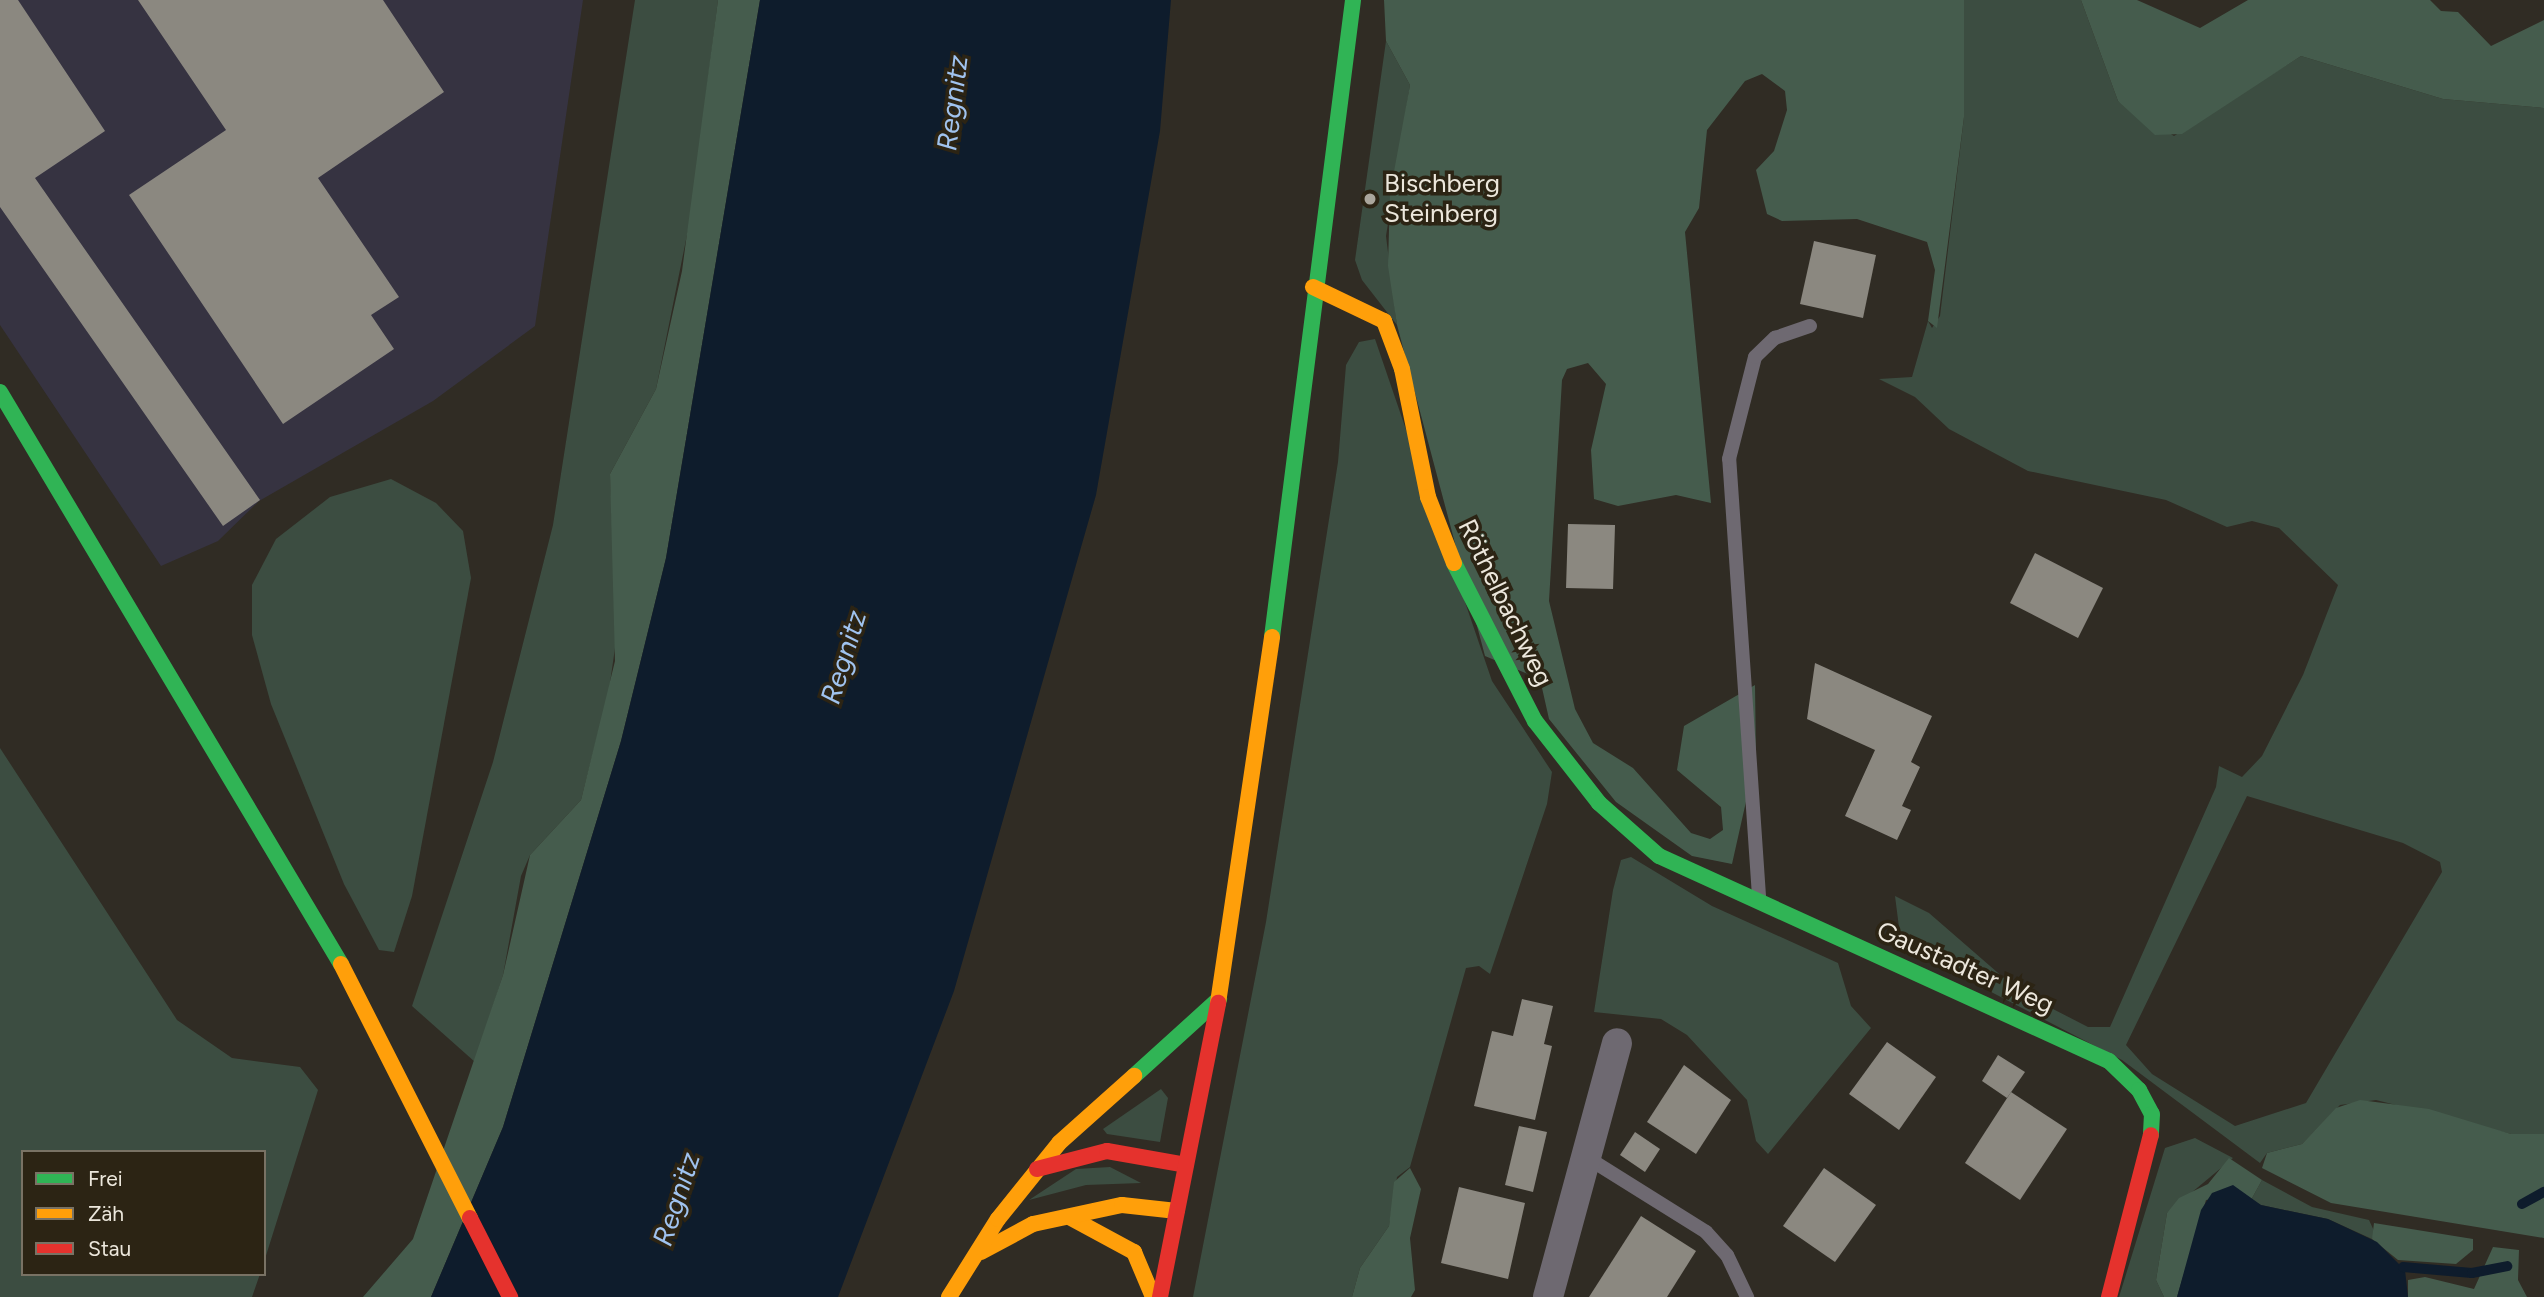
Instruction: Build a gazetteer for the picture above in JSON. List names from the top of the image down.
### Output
{
  "streets": {
    "street": ["Röthelbachweg", "Gaustadter Weg"]
  },
  "crossings": [
    ["Röthelbachweg", "Gaustadter Weg"]
  ],
  "water": ["Regnitz"],
  "places": ["Bischberg Steinberg"],
  "legend": ["Frei", "Zäh", "Stau"]
}
